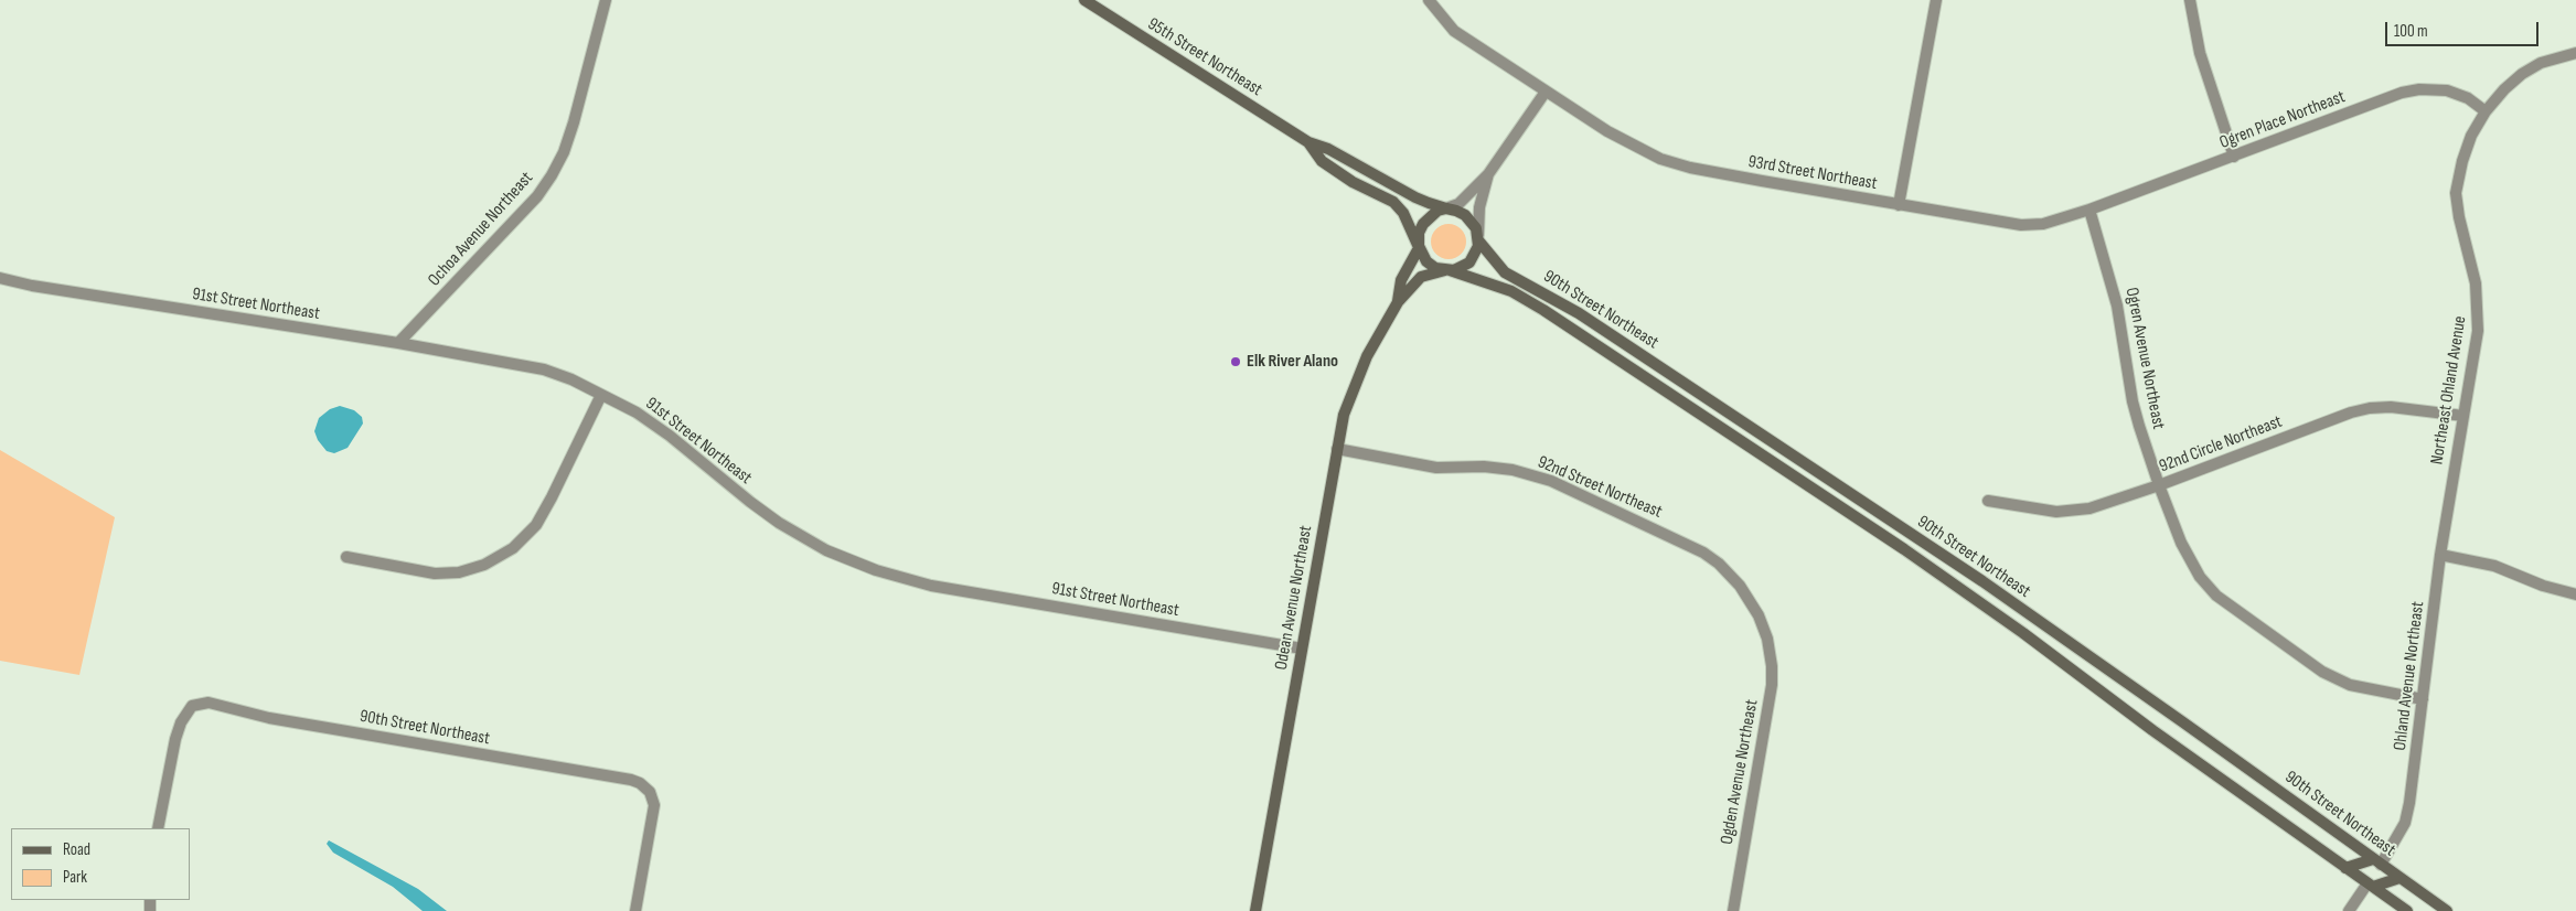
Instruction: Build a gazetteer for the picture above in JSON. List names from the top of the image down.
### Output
{
  "streets": {
    "main road": ["95th Street Northeast", "90th Street Northeast", "Odean Avenue Northeast"],
    "street": [
      "Ogren Place Northeast",
      "93rd Street Northeast",
      "Ochoa Avenue Northeast",
      "91st Street Northeast",
      "Ogren Avenue Northeast",
      "Northeast Ohland Avenue",
      "92nd Circle Northeast",
      "92nd Street Northeast",
      "Ohland Avenue Northeast",
      "Ogden Avenue Northeast"
    ]
  },
  "crossings": [
    ["Ogren Place Northeast", "93rd Street Northeast"],
    ["Ogren Place Northeast", "Ogren Avenue Northeast"],
    ["Ogren Place Northeast", "Northeast Ohland Avenue"],
    ["93rd Street Northeast", "Ogren Avenue Northeast"],
    ["Ochoa Avenue Northeast", "91st Street Northeast"],
    ["91st Street Northeast", "Odean Avenue Northeast"],
    ["90th Street Northeast", "Odean Avenue Northeast"],
    ["90th Street Northeast", "Ohland Avenue Northeast"],
    ["Ogren Avenue Northeast", "92nd Circle Northeast"],
    ["Ogren Avenue Northeast", "Ohland Avenue Northeast"],
    ["Northeast Ohland Avenue", "92nd Circle Northeast"],
    ["Northeast Ohland Avenue", "Ohland Avenue Northeast"],
    ["92nd Street Northeast", "Odean Avenue Northeast"],
    ["92nd Street Northeast", "Ogden Avenue Northeast"]
  ],
  "places": ["Elk River Alano"],
  "legend": ["Road", "Park"],
  "scale_bar": "100 m"
}
